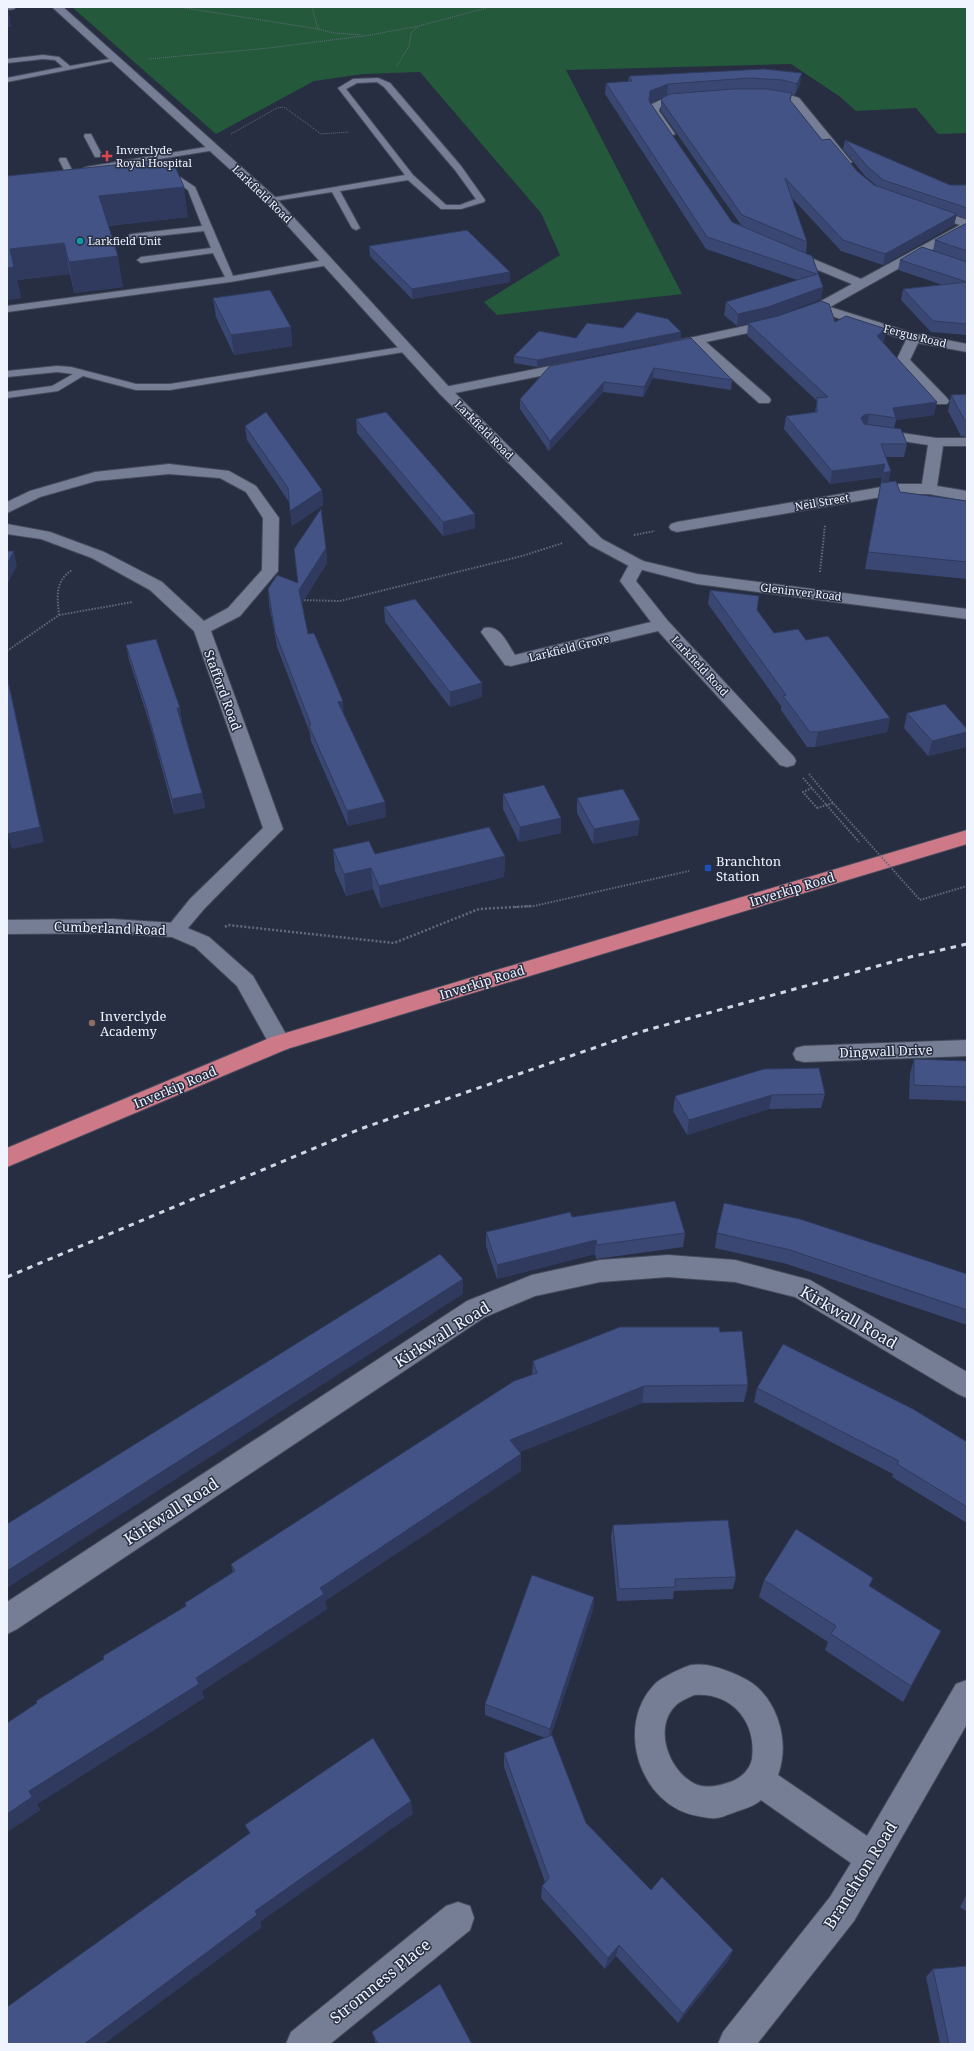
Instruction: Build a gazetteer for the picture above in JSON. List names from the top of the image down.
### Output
{
  "streets": {
    "highway": ["Inverkip Road"],
    "street": [
      "Larkfield Road",
      "Fergus Road",
      "Neil Street",
      "Gleninver Road",
      "Larkfield Grove",
      "Stafford Road",
      "Cumberland Road",
      "Dingwall Drive",
      "Kirkwall Road",
      "Branchton Road",
      "Stromness Place"
    ]
  },
  "crossings": [
    ["Larkfield Road", "Gleninver Road"],
    ["Larkfield Road", "Larkfield Grove"],
    ["Stafford Road", "Cumberland Road"],
    ["Inverkip Road", "Cumberland Road"]
  ],
  "places": {
    "health": ["Inverclyde Royal Hospital"],
    "other": ["Larkfield Unit", "Inverclyde Academy"],
    "transit": ["Branchton Station"]
  }
}
